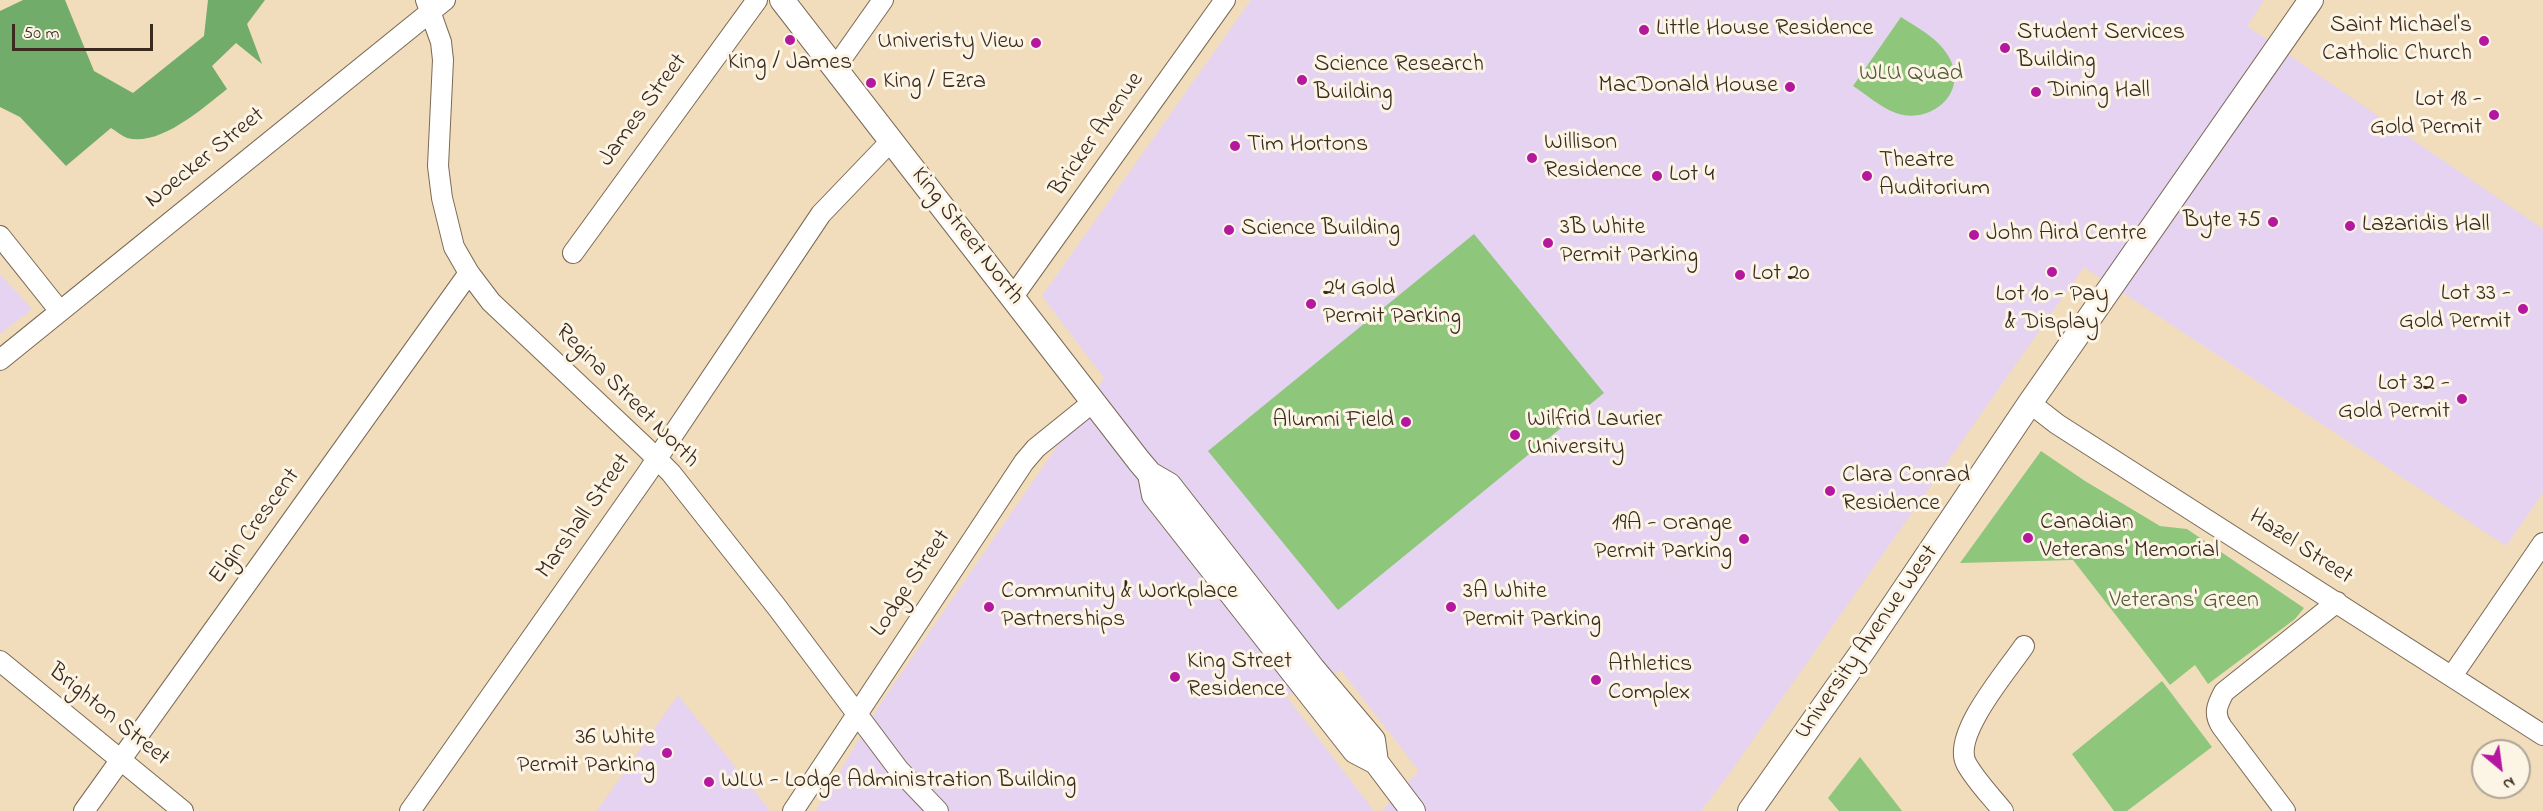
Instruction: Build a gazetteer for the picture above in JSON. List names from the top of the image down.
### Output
{
  "streets": {
    "main road": ["King Street North", "University Avenue West"],
    "street": [
      "James Street",
      "Bricker Avenue",
      "Noecker Street",
      "Regina Street North",
      "Marshall Street",
      "Elgin Crescent",
      "Hazel Street",
      "Lodge Street",
      "Brighton Street"
    ]
  },
  "crossings": [
    ["Bricker Avenue", "King Street North"],
    ["Noecker Street", "Regina Street North"],
    ["King Street North", "Marshall Street"],
    ["King Street North", "Lodge Street"],
    ["Regina Street North", "Marshall Street"],
    ["Regina Street North", "Elgin Crescent"],
    ["Regina Street North", "Lodge Street"],
    ["Elgin Crescent", "Brighton Street"],
    ["Hazel Street", "University Avenue West"]
  ],
  "parks": ["WLU Quad", "Veterans' Green"],
  "places": [
    "Little House Residence",
    "King / James",
    "Saint Michael's Catholic Church",
    "Univeristy View",
    "Student Services Building",
    "Science Research Building",
    "King / Ezra",
    "MacDonald House",
    "Dining Hall",
    "Lot 18 - Gold Permit",
    "Tim Hortons",
    "Willison Residence",
    "Lot 4",
    "Theatre Auditorium",
    "Byte 75",
    "Lazaridis Hall",
    "Science Building",
    "John Aird Centre",
    "3B White Permit Parking",
    "Lot 10 - Pay & Display",
    "Lot 20",
    "24 Gold Permit Parking",
    "Lot 33 - Gold Permit",
    "Lot 32 - Gold Permit",
    "Alumni Field",
    "Wilfrid Laurier University",
    "Clara Conrad Residence",
    "Canadian Veterans' Memorial",
    "19A - Orange Permit Parking",
    "Community & Workplace Partnerships",
    "3A White Permit Parking",
    "King Street Residence",
    "Athletics Complex",
    "36 White Permit Parking",
    "WLU - Lodge Administration Building"
  ],
  "scale_bar": "50 m",
  "north": "bottom right"
}
